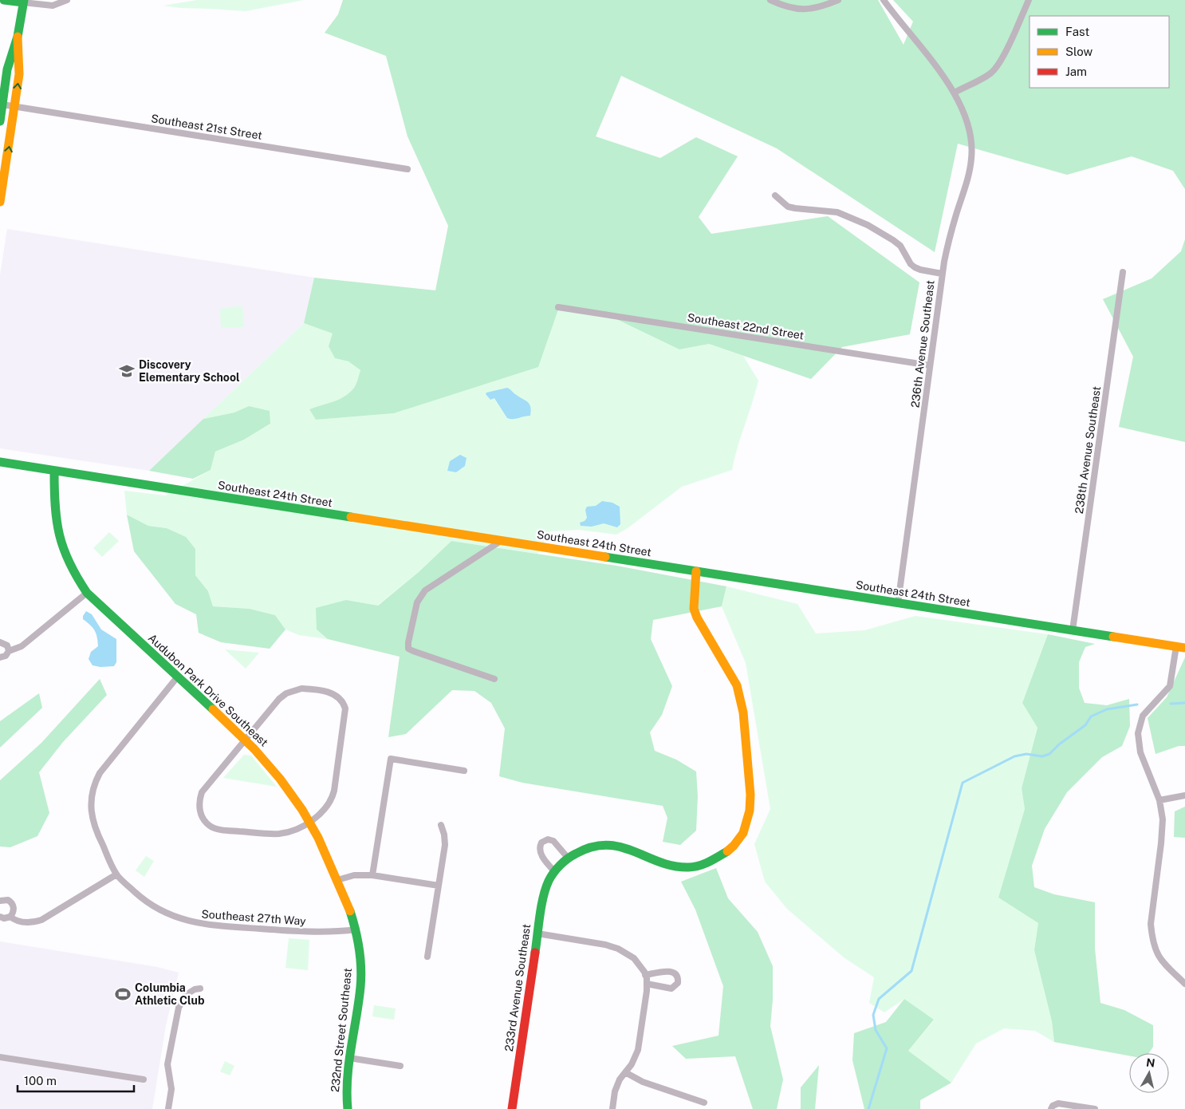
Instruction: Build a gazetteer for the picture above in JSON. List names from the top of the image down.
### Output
{
  "streets": {
    "street": [
      "Southeast 21st Street",
      "Southeast 22nd Street",
      "236th Avenue Southeast",
      "238th Avenue Southeast",
      "Southeast 24th Street",
      "Audubon Park Drive Southeast",
      "Southeast 27th Way",
      "233rd Avenue Southeast",
      "232nd Street Southeast"
    ]
  },
  "crossings": [
    ["Southeast 22nd Street", "236th Avenue Southeast"],
    ["236th Avenue Southeast", "Southeast 24th Street"],
    ["238th Avenue Southeast", "Southeast 24th Street"],
    ["Southeast 24th Street", "Audubon Park Drive Southeast"],
    ["Audubon Park Drive Southeast", "Southeast 27th Way"],
    ["Audubon Park Drive Southeast", "232nd Street Southeast"],
    ["Southeast 27th Way", "232nd Street Southeast"]
  ],
  "places": {
    "school or university": ["Discovery Elementary School"],
    "sports": ["Columbia Athletic Club"]
  },
  "legend": ["Fast", "Slow", "Jam"],
  "scale_bar": "100 m",
  "north": "top"
}
